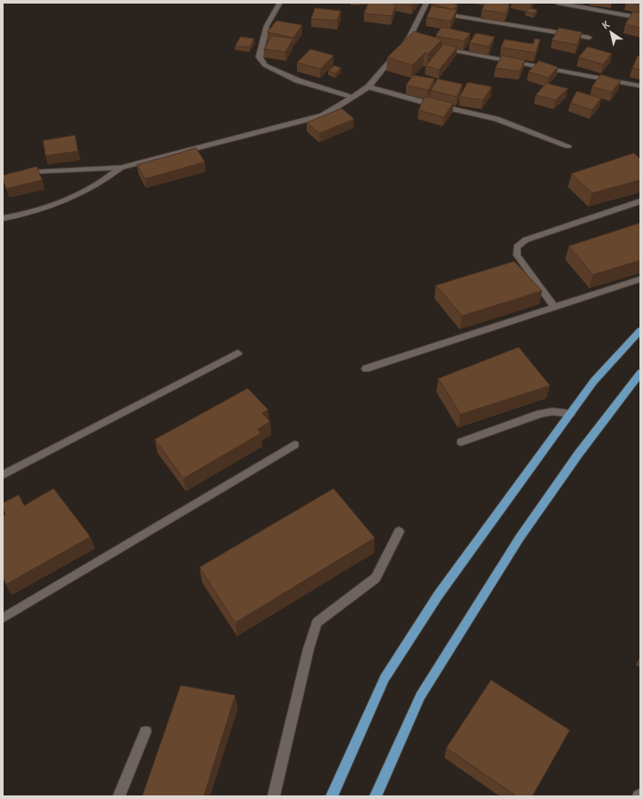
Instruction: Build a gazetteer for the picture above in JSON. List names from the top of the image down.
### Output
{
  "north": "top left"
}
